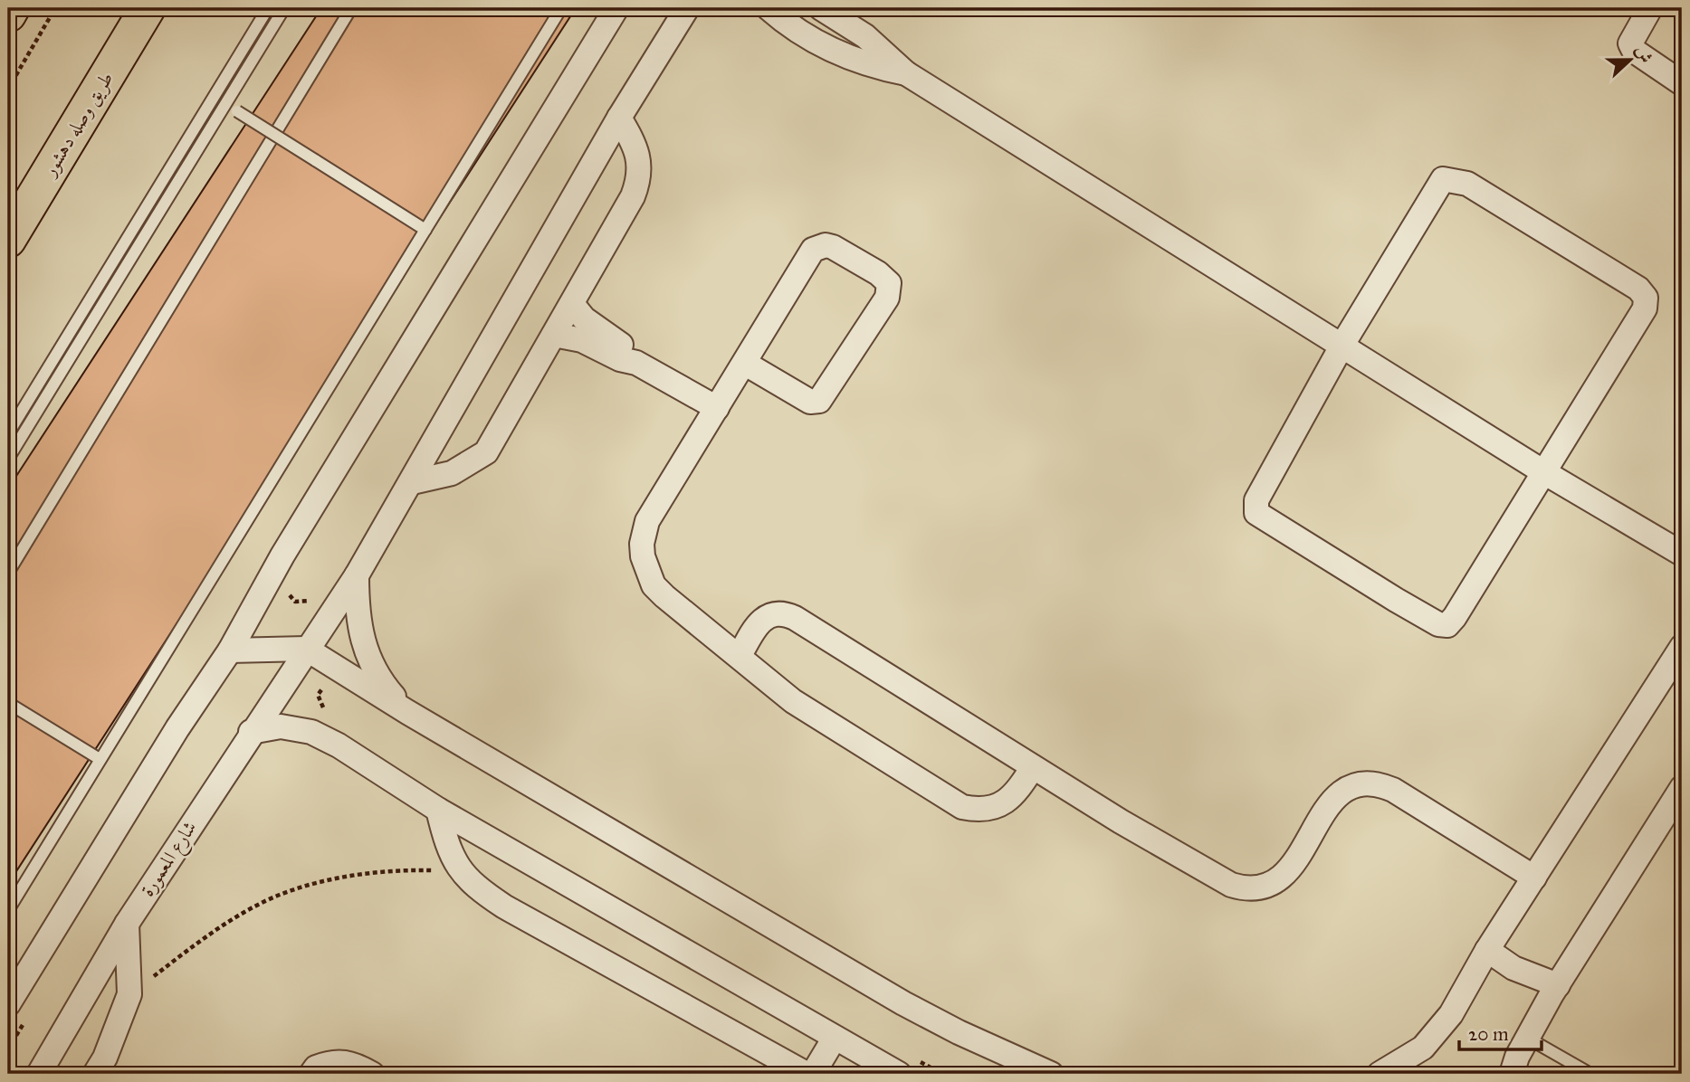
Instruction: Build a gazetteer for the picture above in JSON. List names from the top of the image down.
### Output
{
  "streets": {
    "main road": ["طريق وصله دهشور"],
    "street": ["شارع المعمورة"]
  },
  "scale_bar": "20 m",
  "north": "right"
}
